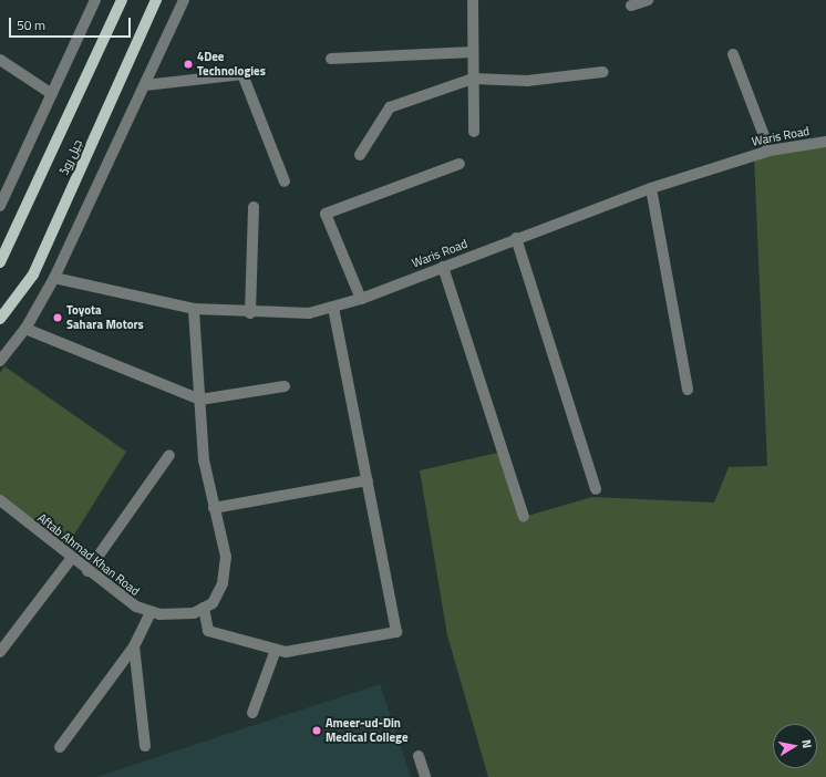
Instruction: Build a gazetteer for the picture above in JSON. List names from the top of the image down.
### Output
{
  "streets": {
    "main road": ["جیل روڈ"],
    "street": ["Waris Road", "Aftab Ahmad Khan Road"]
  },
  "places": ["4Dee Technologies", "Toyota Sahara Motors", "Ameer-ud-Din Medical College"],
  "scale_bar": "50 m",
  "north": "right"
}
